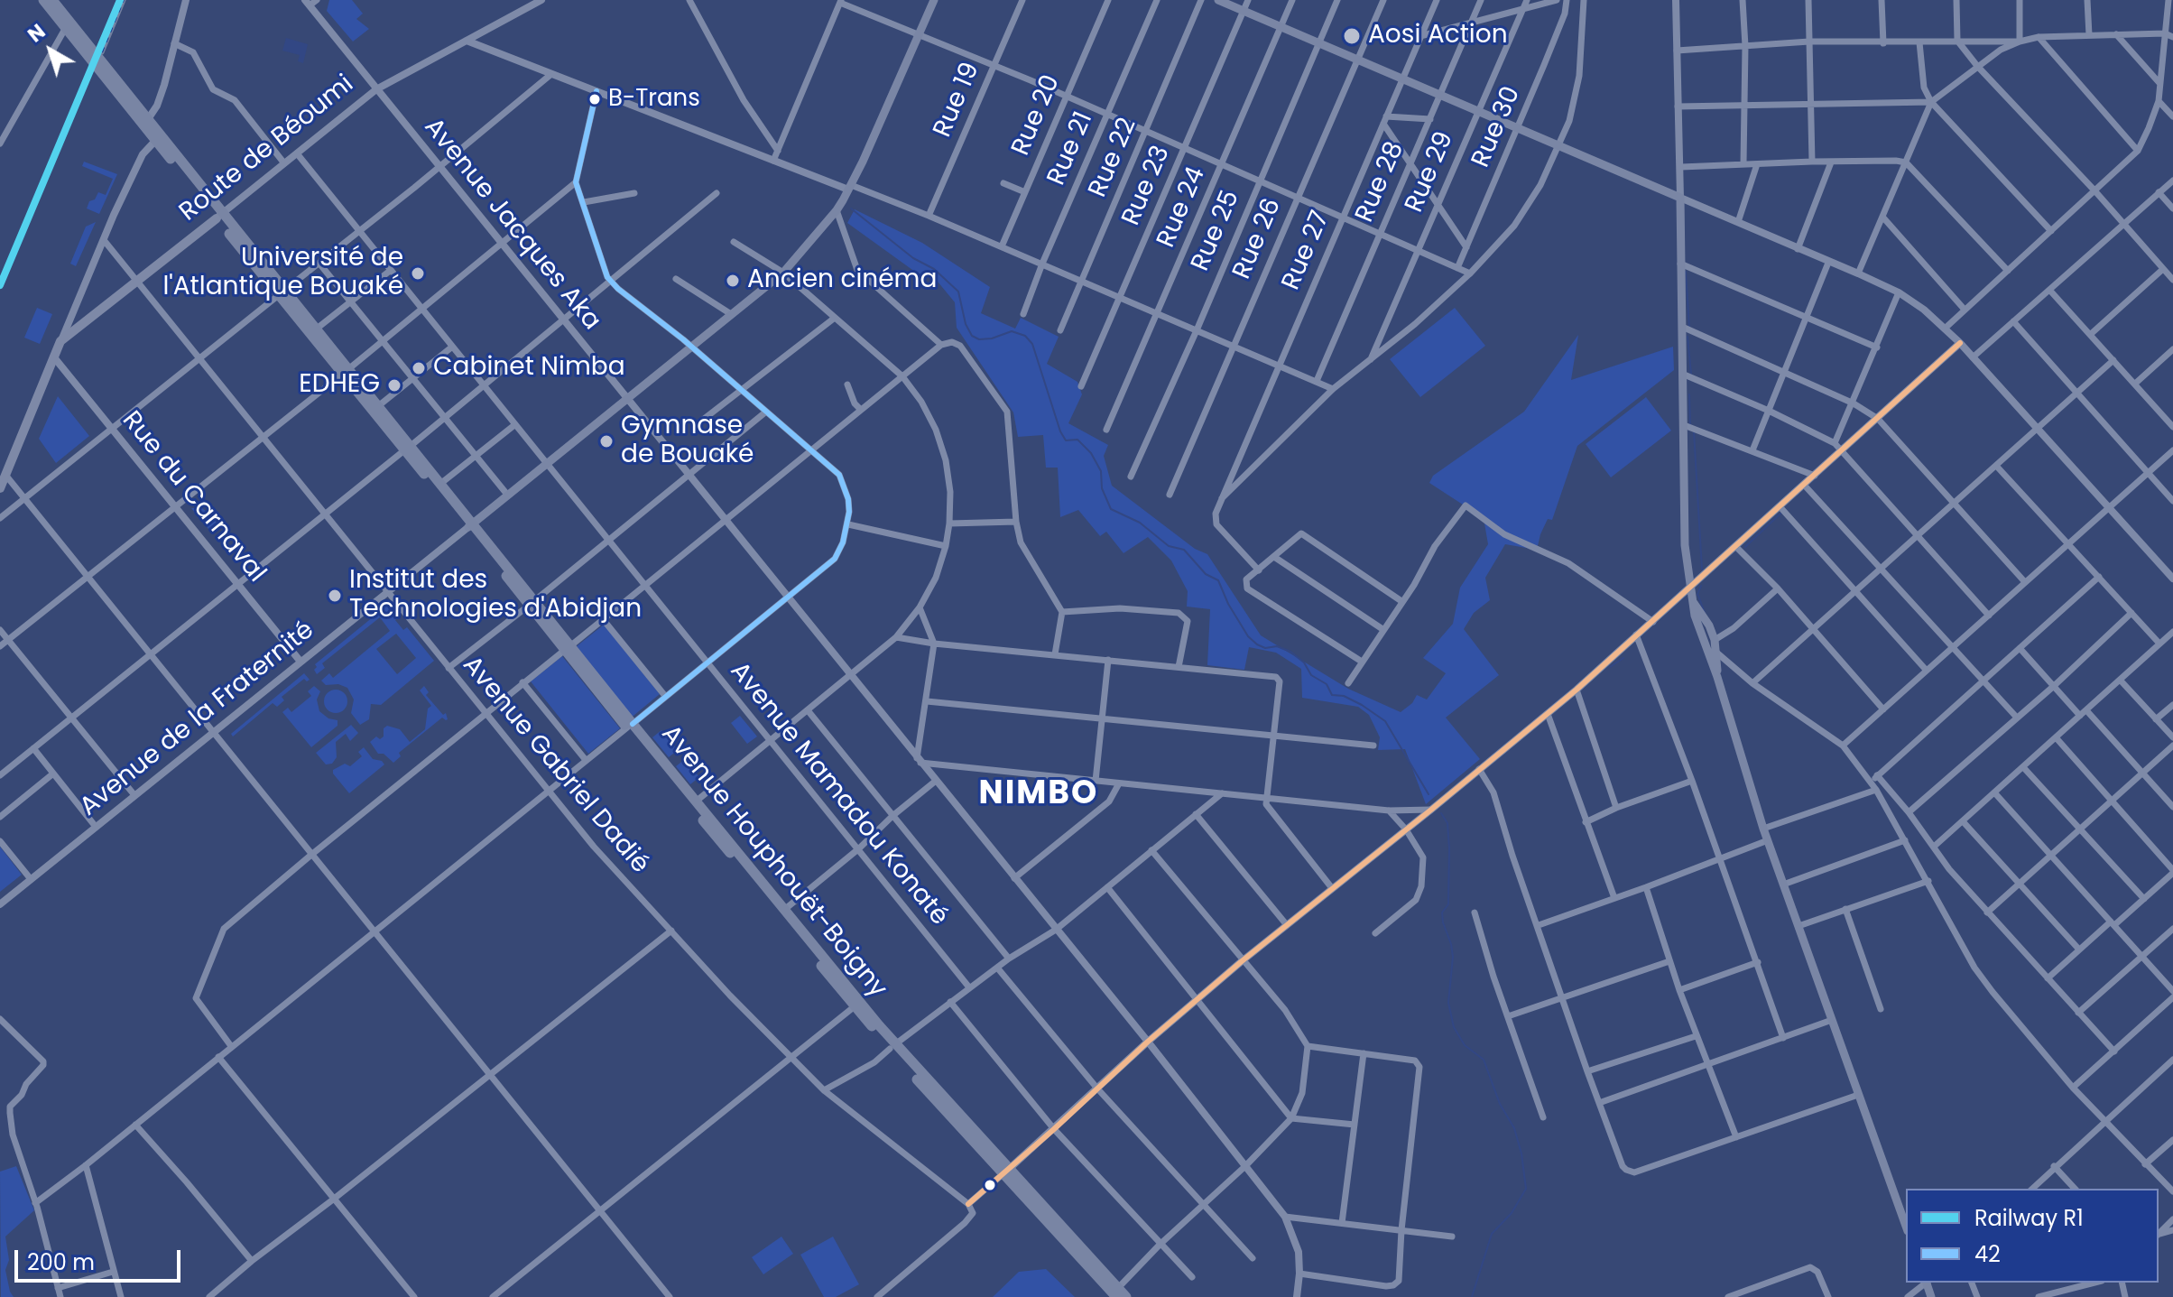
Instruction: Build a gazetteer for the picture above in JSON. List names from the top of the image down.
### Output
{
  "streets": {
    "highway": ["Avenue Houphouët-Boigny"],
    "main road": ["Route de Béoumi", "Avenue de la Fraternité"],
    "street": [
      "Rue 19",
      "Rue 20",
      "Rue 30",
      "Rue 21",
      "Rue 22",
      "Rue 29",
      "Rue 28",
      "Rue 23",
      "Rue 24",
      "Avenue Jacques Aka",
      "Rue 25",
      "Rue 26",
      "Rue 27",
      "Rue du Carnaval",
      "Avenue Gabriel Dadié",
      "Avenue Mamadou Konaté"
    ]
  },
  "crossings": [
    ["Route de Béoumi", "Avenue Jacques Aka"],
    ["Route de Béoumi", "Avenue Gabriel Dadié"],
    ["Route de Béoumi", "Avenue Mamadou Konaté"],
    ["Route de Béoumi", "Avenue Houphouët-Boigny"],
    ["Avenue Jacques Aka", "Avenue de la Fraternité"],
    ["Rue du Carnaval", "Avenue de la Fraternité"],
    ["Avenue de la Fraternité", "Avenue Gabriel Dadié"],
    ["Avenue de la Fraternité", "Avenue Mamadou Konaté"],
    ["Avenue de la Fraternité", "Avenue Houphouët-Boigny"]
  ],
  "districts": ["NIMBO"],
  "places": [
    "Aosi Action",
    "B-Trans",
    "Université de l'Atlantique Bouaké",
    "Ancien cinéma",
    "Cabinet Nimba",
    "EDHEG",
    "Gymnase de Bouaké",
    "Institut des Technologies d'Abidjan"
  ],
  "lines": ["rail line R1", "transit line 42"],
  "legend": ["Railway R1", "42"],
  "scale_bar": "200 m",
  "north": "top left"
}
